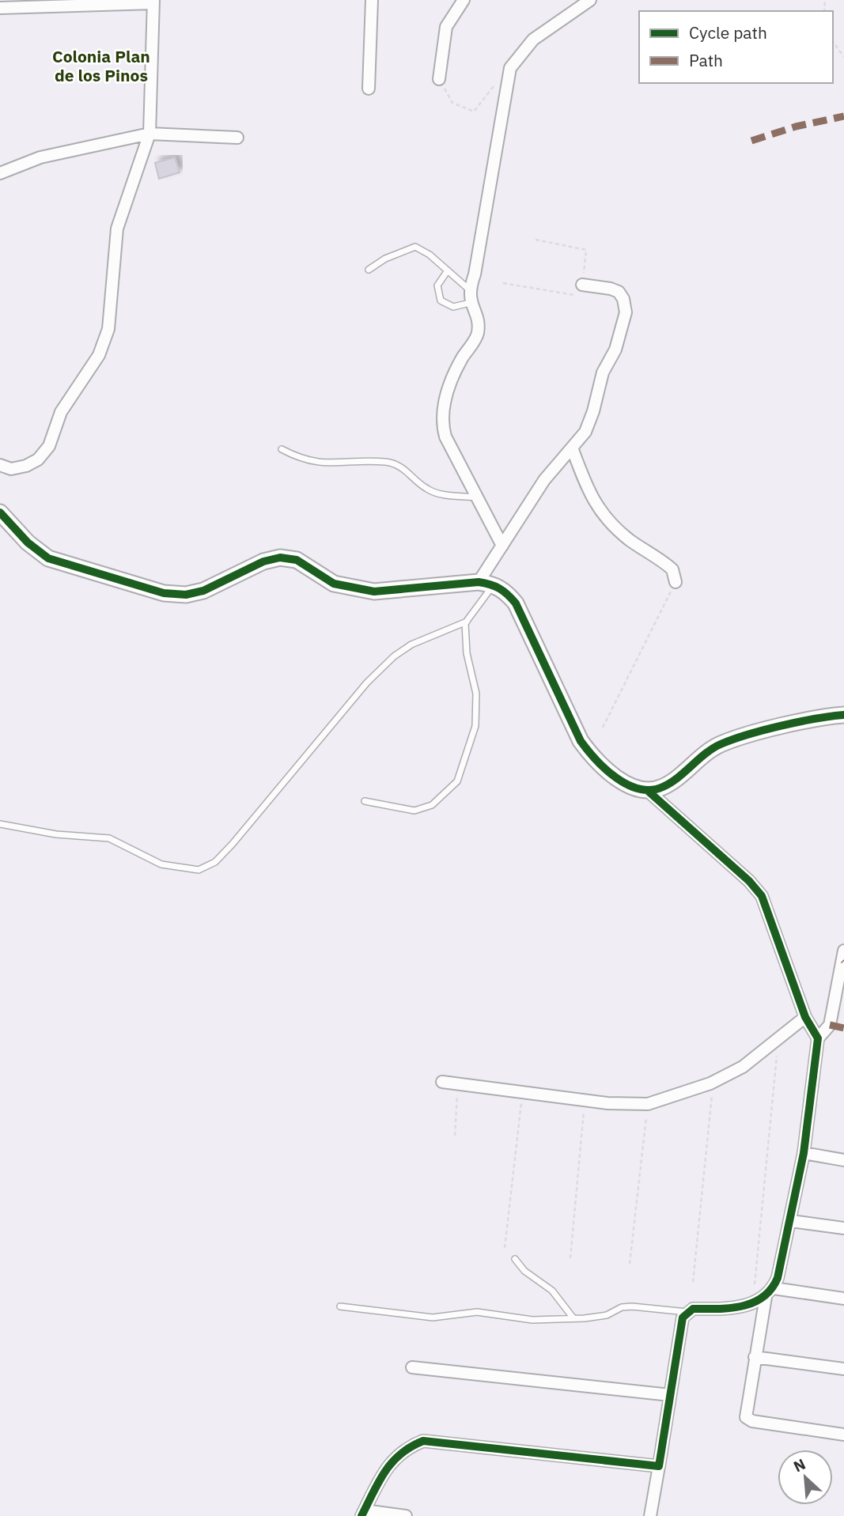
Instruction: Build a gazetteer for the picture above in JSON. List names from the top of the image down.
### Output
{
  "districts": ["Colonia Plan de los Pinos"],
  "legend": ["Cycle path", "Path"],
  "north": "top left"
}
